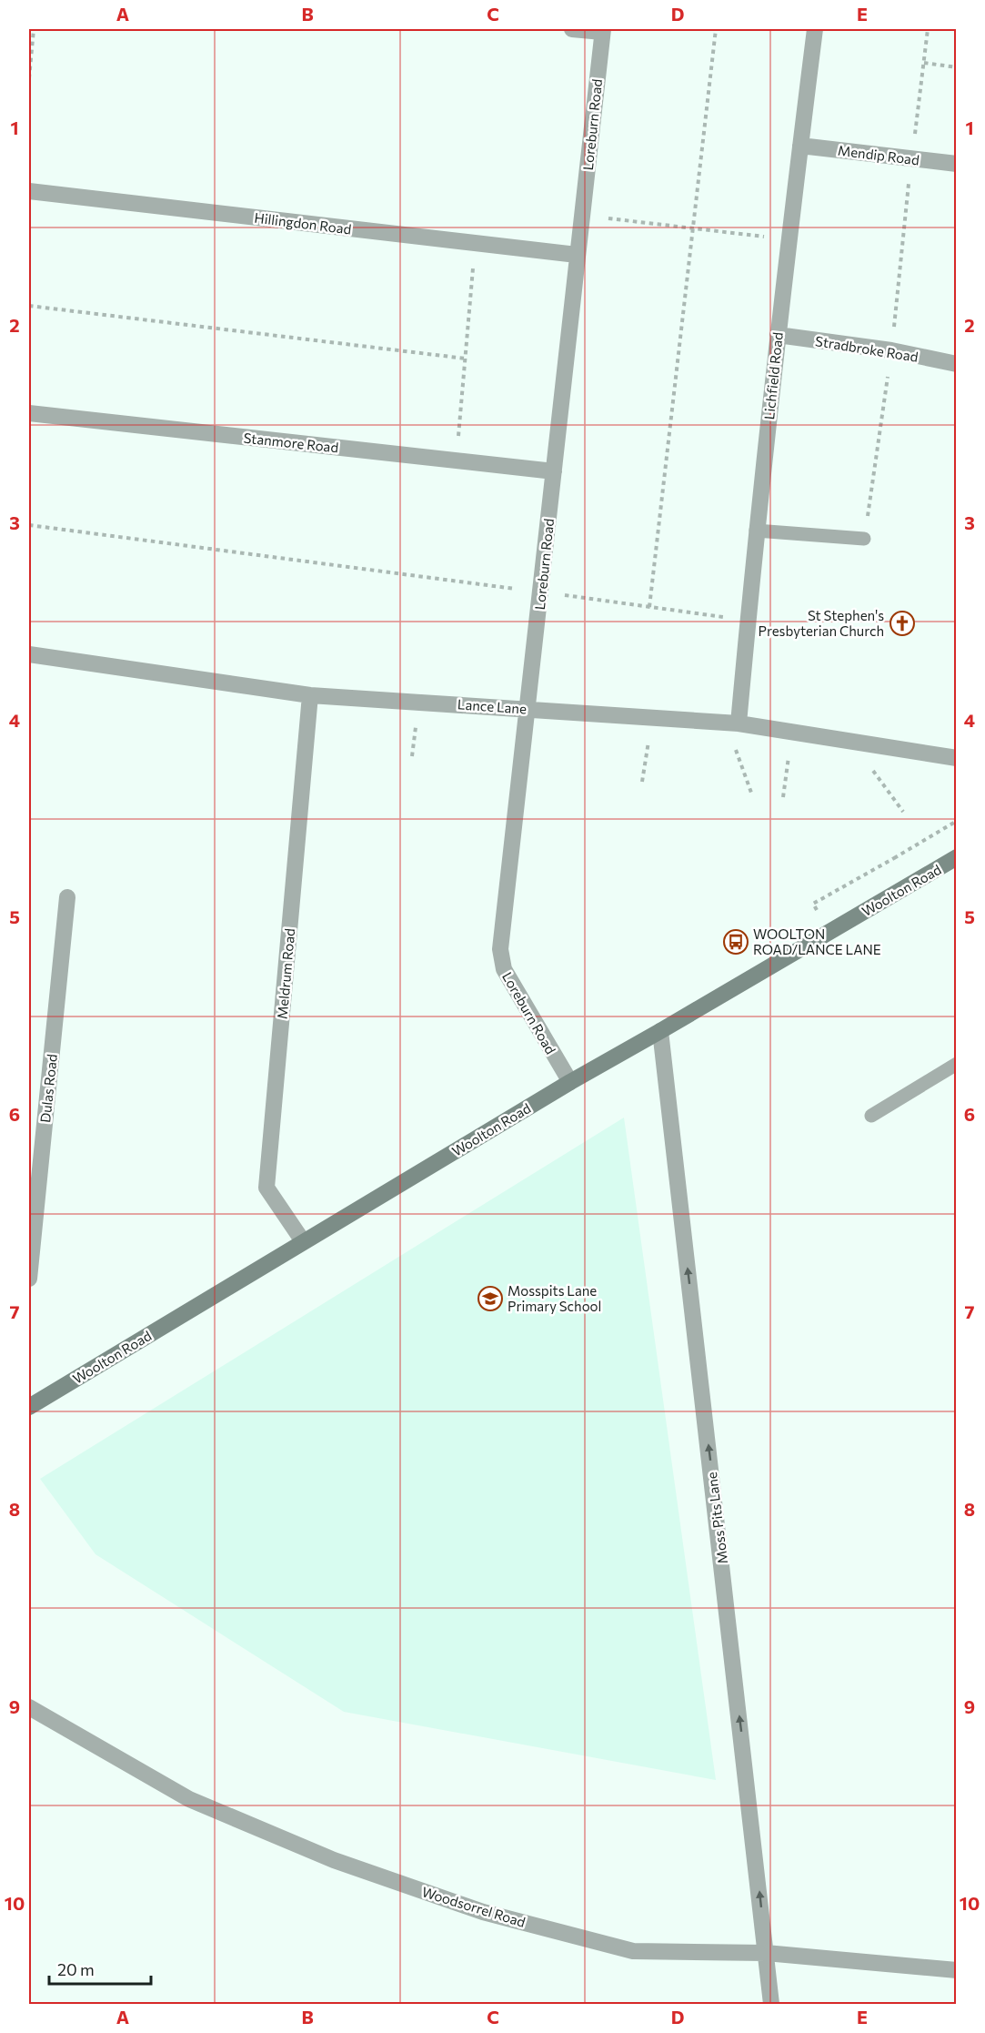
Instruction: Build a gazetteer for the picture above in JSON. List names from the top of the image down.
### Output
{
  "streets": {
    "street": [
      "Loreburn Road",
      "Mendip Road",
      "Hillingdon Road",
      "Stradbroke Road",
      "Lichfield Road",
      "Stanmore Road",
      "Lance Lane",
      "Woolton Road",
      "Meldrum Road",
      "Dulas Road",
      "Moss Pits Lane",
      "Woodsorrel Road"
    ]
  },
  "crossings": [
    ["Loreburn Road", "Hillingdon Road"],
    ["Loreburn Road", "Stanmore Road"],
    ["Loreburn Road", "Lance Lane"],
    ["Loreburn Road", "Woolton Road"],
    ["Mendip Road", "Lichfield Road"],
    ["Stradbroke Road", "Lichfield Road"],
    ["Lichfield Road", "Lance Lane"],
    ["Lance Lane", "Meldrum Road"],
    ["Woolton Road", "Meldrum Road"],
    ["Woolton Road", "Moss Pits Lane"],
    ["Moss Pits Lane", "Woodsorrel Road"]
  ],
  "one_way": ["Moss Pits Lane"],
  "places": {
    "church": ["St Stephen's Presbyterian Church"],
    "bus stop": ["WOOLTON ROAD/LANCE LANE"],
    "school or university": ["Mosspits Lane Primary School"]
  },
  "scale_bar": "20 m",
  "grid": {
    "columns": [
      "A",
      "B",
      "C",
      "D",
      "E"
    ],
    "rows": [
      "1",
      "2",
      "3",
      "4",
      "5",
      "6",
      "7",
      "8",
      "9",
      "10"
    ]
  }
}
